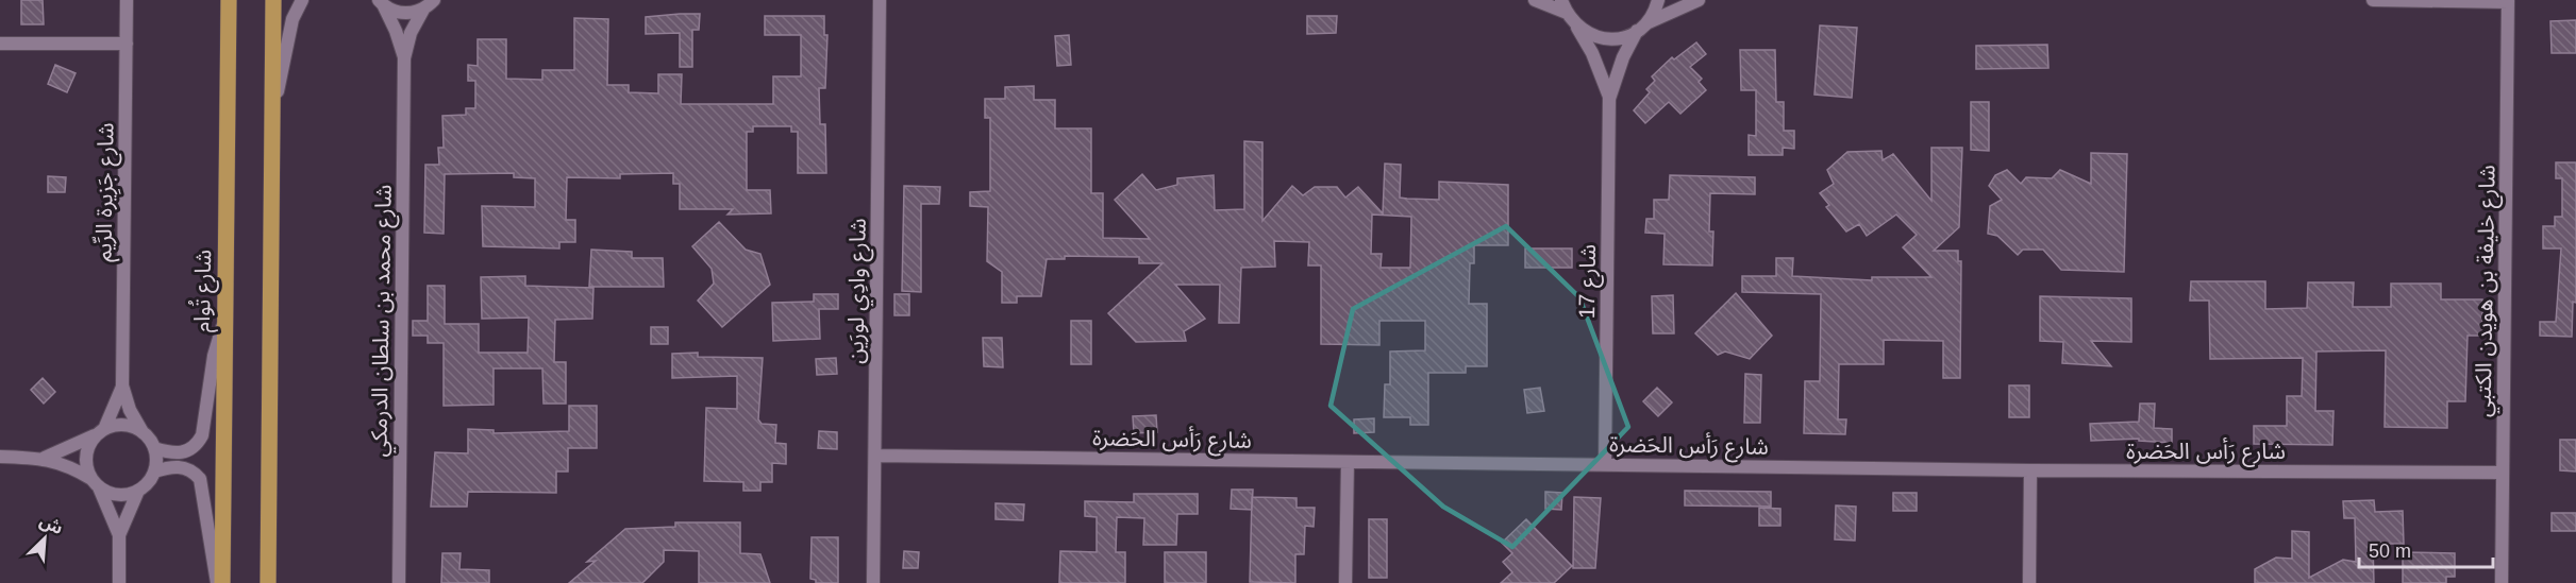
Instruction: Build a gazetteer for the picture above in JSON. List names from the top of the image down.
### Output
{
  "streets": {
    "main road": ["شارع تُوام"],
    "street": [
      "شارع جَزِيرة الرِّيم",
      "شارع 17",
      "شارع وادِي لورَين",
      "شارع خليفة بن هويدن الكتبي",
      "شارع محمد بن سلطان الدرمكي",
      "شارع رَأس الحَضرة"
    ]
  },
  "crossings": [
    ["شارع 17", "شارع رَأس الحَضرة"],
    ["شارع وادِي لورَين", "شارع رَأس الحَضرة"],
    ["شارع خليفة بن هويدن الكتبي", "شارع رَأس الحَضرة"]
  ],
  "scale_bar": "50 m",
  "north": "top right"
}
